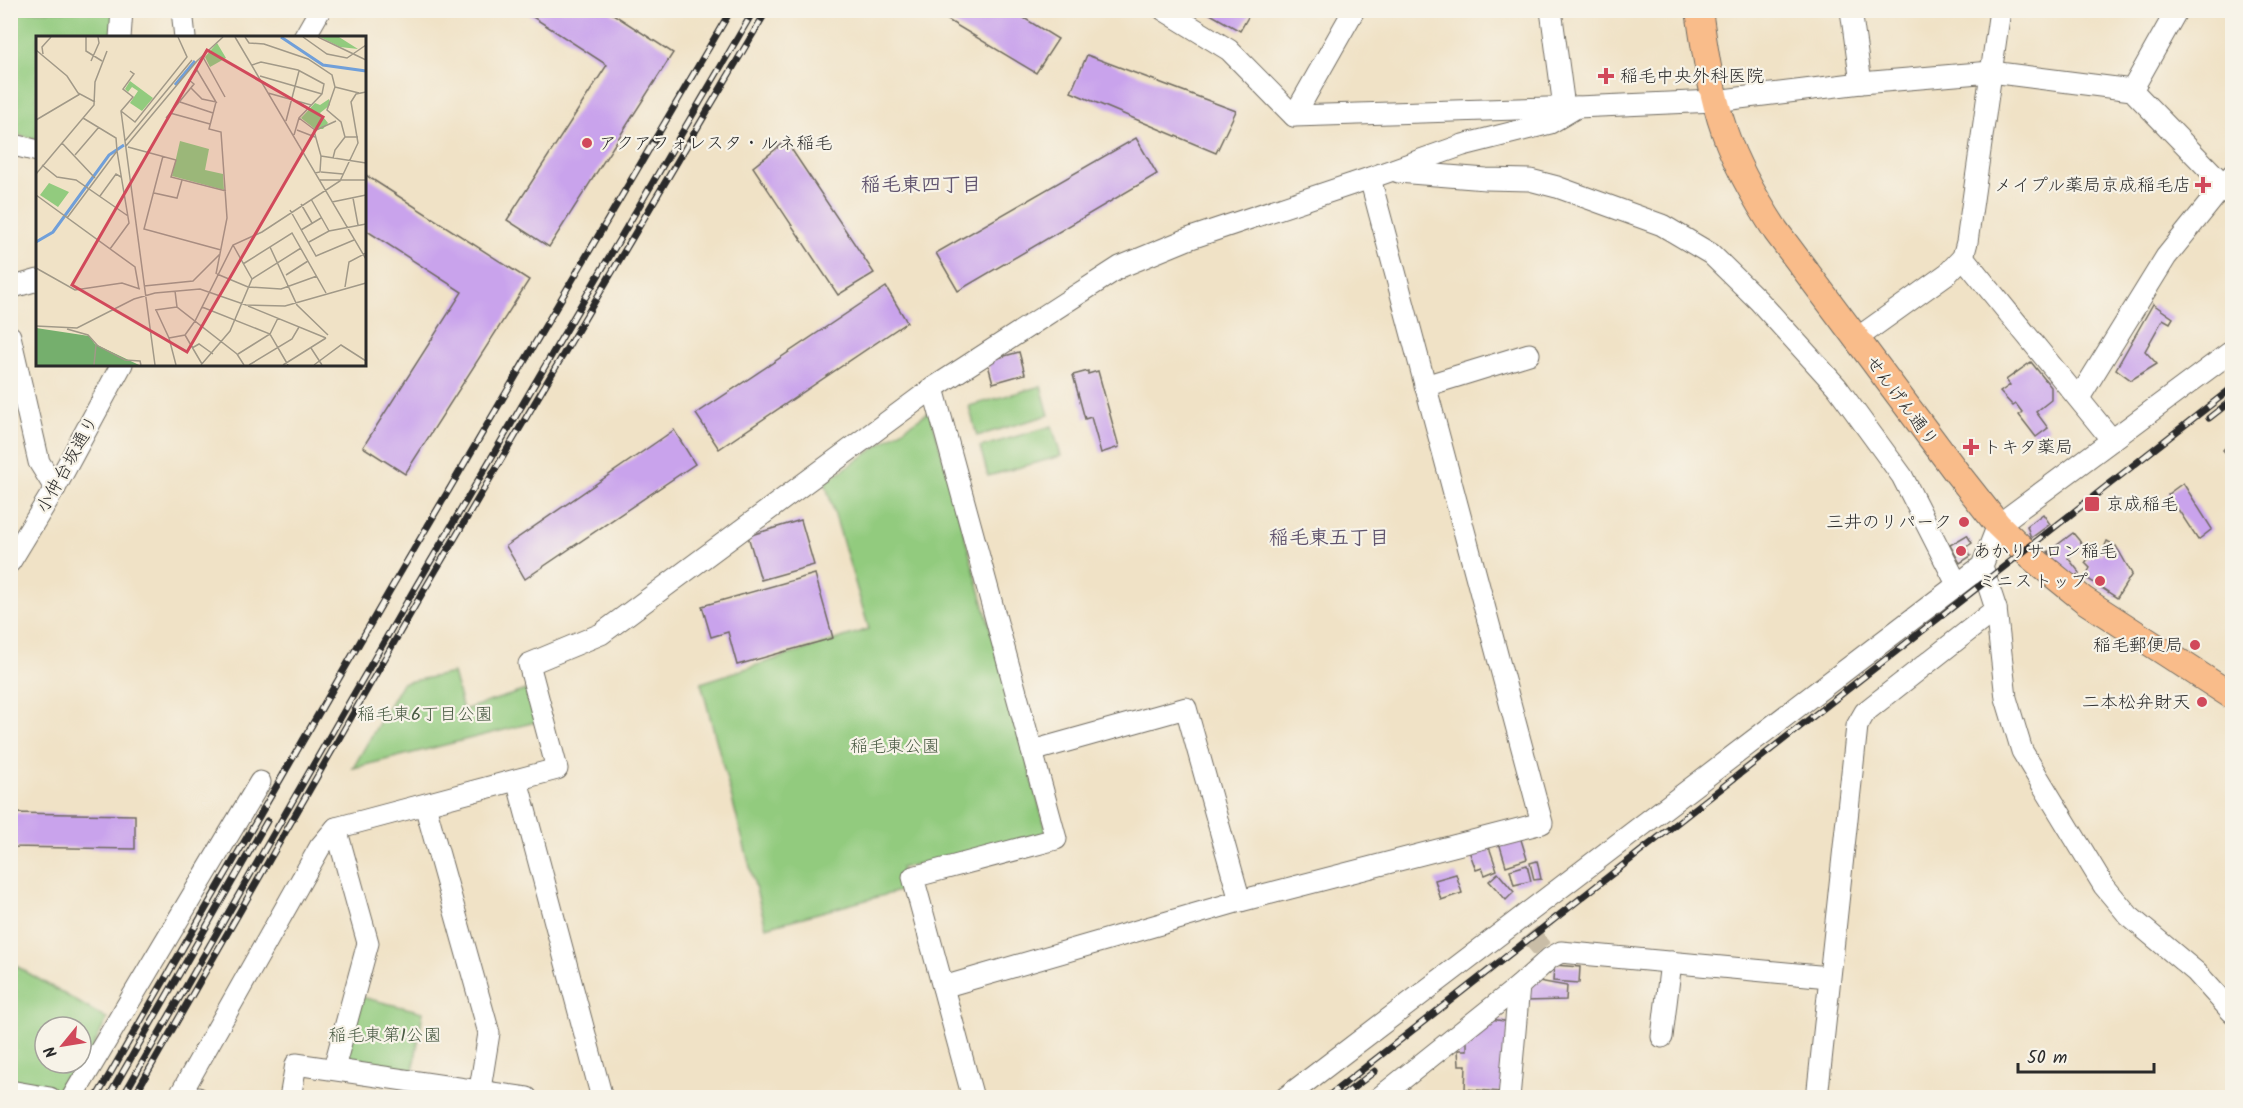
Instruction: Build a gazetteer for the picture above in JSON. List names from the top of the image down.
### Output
{
  "streets": {
    "main road": ["せんげん通り"],
    "street": ["小仲台坂通り"]
  },
  "districts": ["稲毛東四丁目", "稲毛東五丁目"],
  "parks": ["稲毛東6丁目公園", "稲毛東公園", "稲毛東第1公園"],
  "places": {
    "health": ["稲毛中央外科医院", "メイプル薬局京成稲毛店", "トキタ薬局"],
    "other": [
      "アクアフォレスタ・ルネ稲毛",
      "三井のリパーク",
      "あかりサロン稲毛",
      "ミニストップ",
      "稲毛郵便局",
      "二本松弁財天"
    ],
    "transit": ["京成稲毛"]
  },
  "scale_bar": "50 m",
  "north": "bottom left"
}
